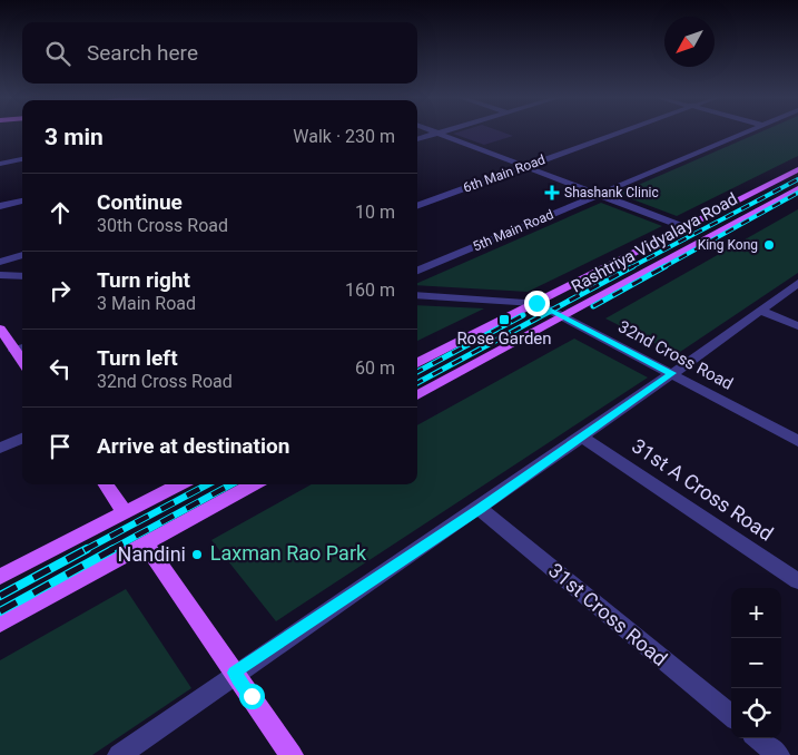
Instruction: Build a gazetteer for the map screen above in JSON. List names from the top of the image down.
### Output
{
  "streets": {
    "main road": ["Rashtriya Vidyalaya Road"],
    "street": [
      "6th Main Road",
      "5th Main Road",
      "32nd Cross Road",
      "31st A Cross Road",
      "31st Cross Road"
    ]
  },
  "crossings": [
    ["Rashtriya Vidyalaya Road", "32nd Cross Road"]
  ],
  "parks": ["Laxman Rao Park"],
  "places": {
    "health": ["Shashank Clinic"],
    "other": ["King Kong", "Nandini"],
    "transit": ["Rose Garden"]
  },
  "north": "bottom left",
  "page": {
    "search": "Search here",
    "heading": ["3 min", "Walk · 230 m"],
    "list": [
      ["Continue", "30th Cross Road", "10 m"],
      ["Turn right", "3 Main Road", "160 m"],
      ["Turn left", "32nd Cross Road", "60 m"],
      "Arrive at destination"
    ],
    "map_buttons": ["+", "−"]
  }
}
